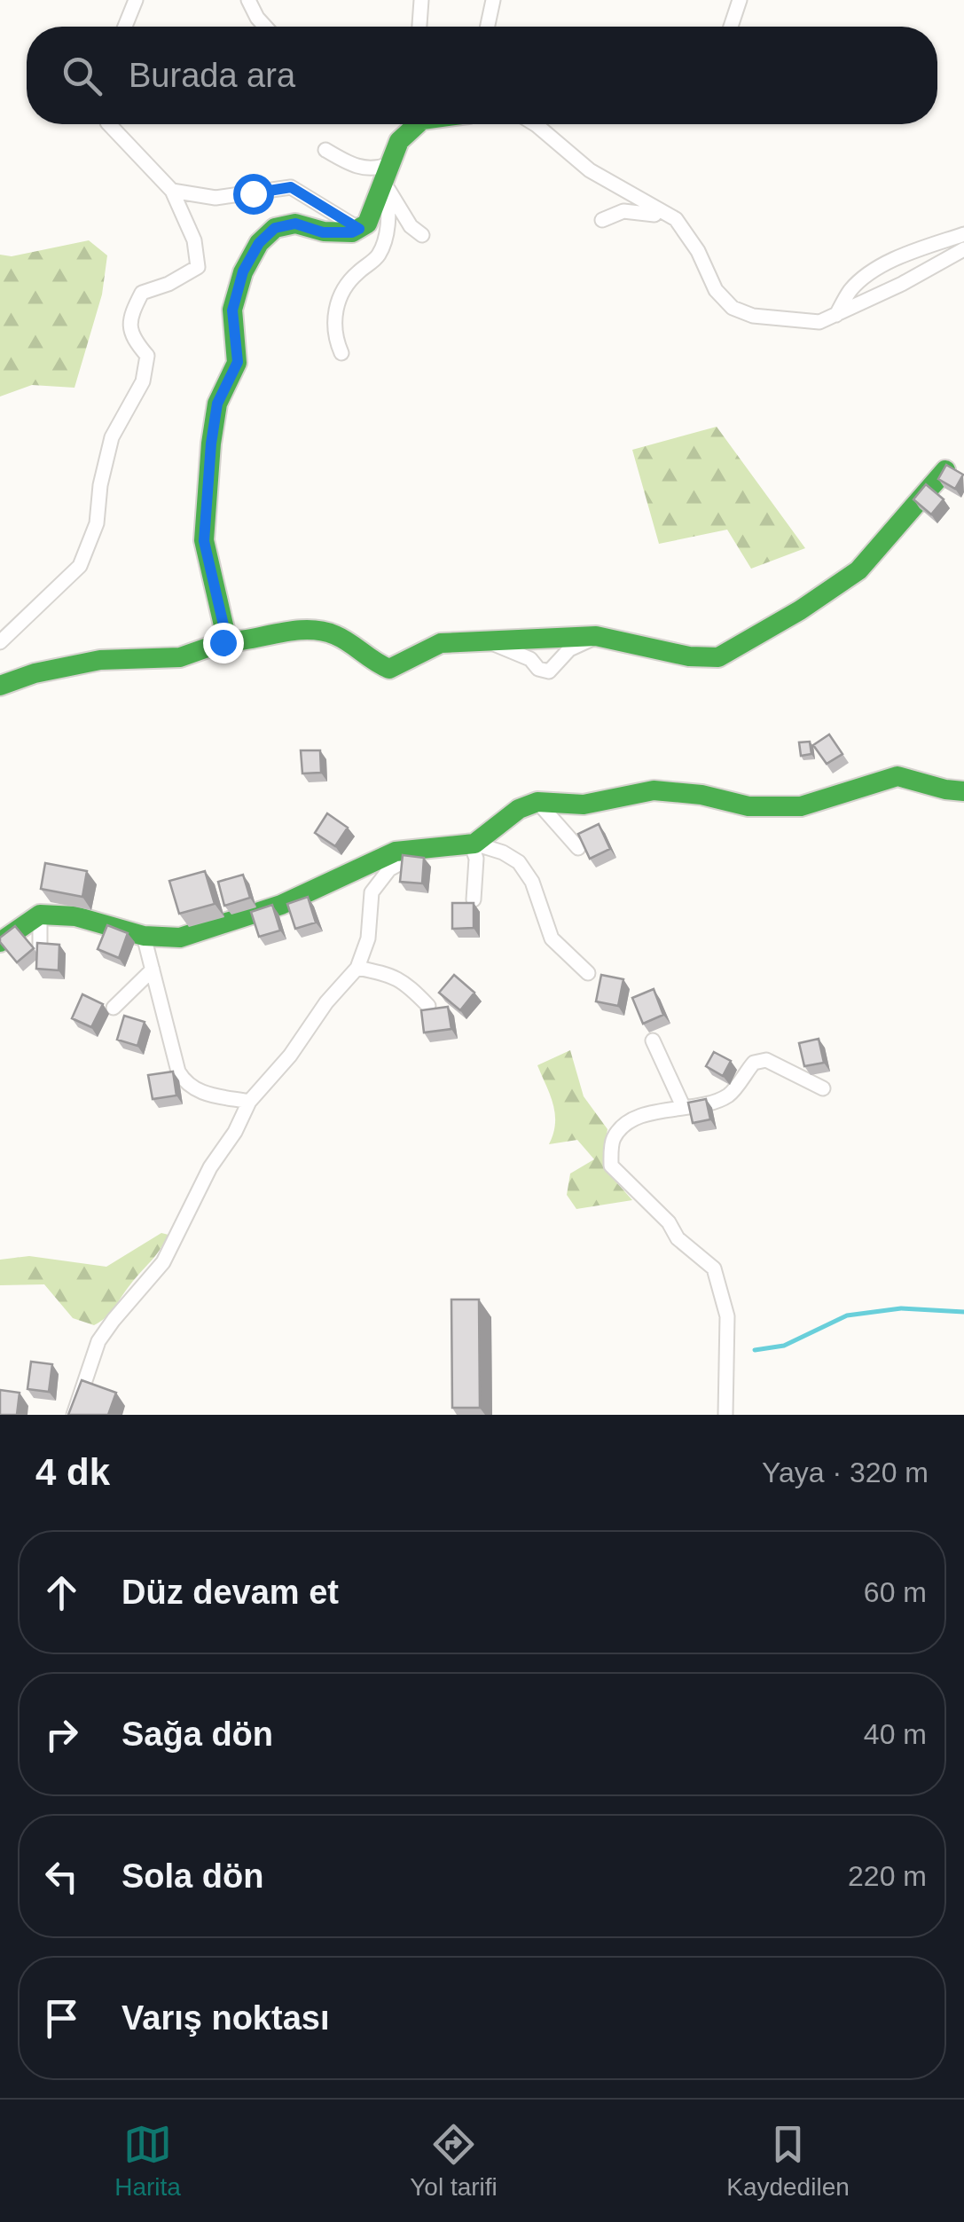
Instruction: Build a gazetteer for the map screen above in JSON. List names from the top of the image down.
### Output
{
  "page": {
    "search": "Burada ara",
    "heading": ["4 dk", "Yaya · 320 m"],
    "list": [
      ["Düz devam et", "60 m"],
      ["Sağa dön", "40 m"],
      ["Sola dön", "220 m"],
      "Varış noktası"
    ],
    "nav": ["Harita", "Yol tarifi", "Kaydedilen"]
  }
}
